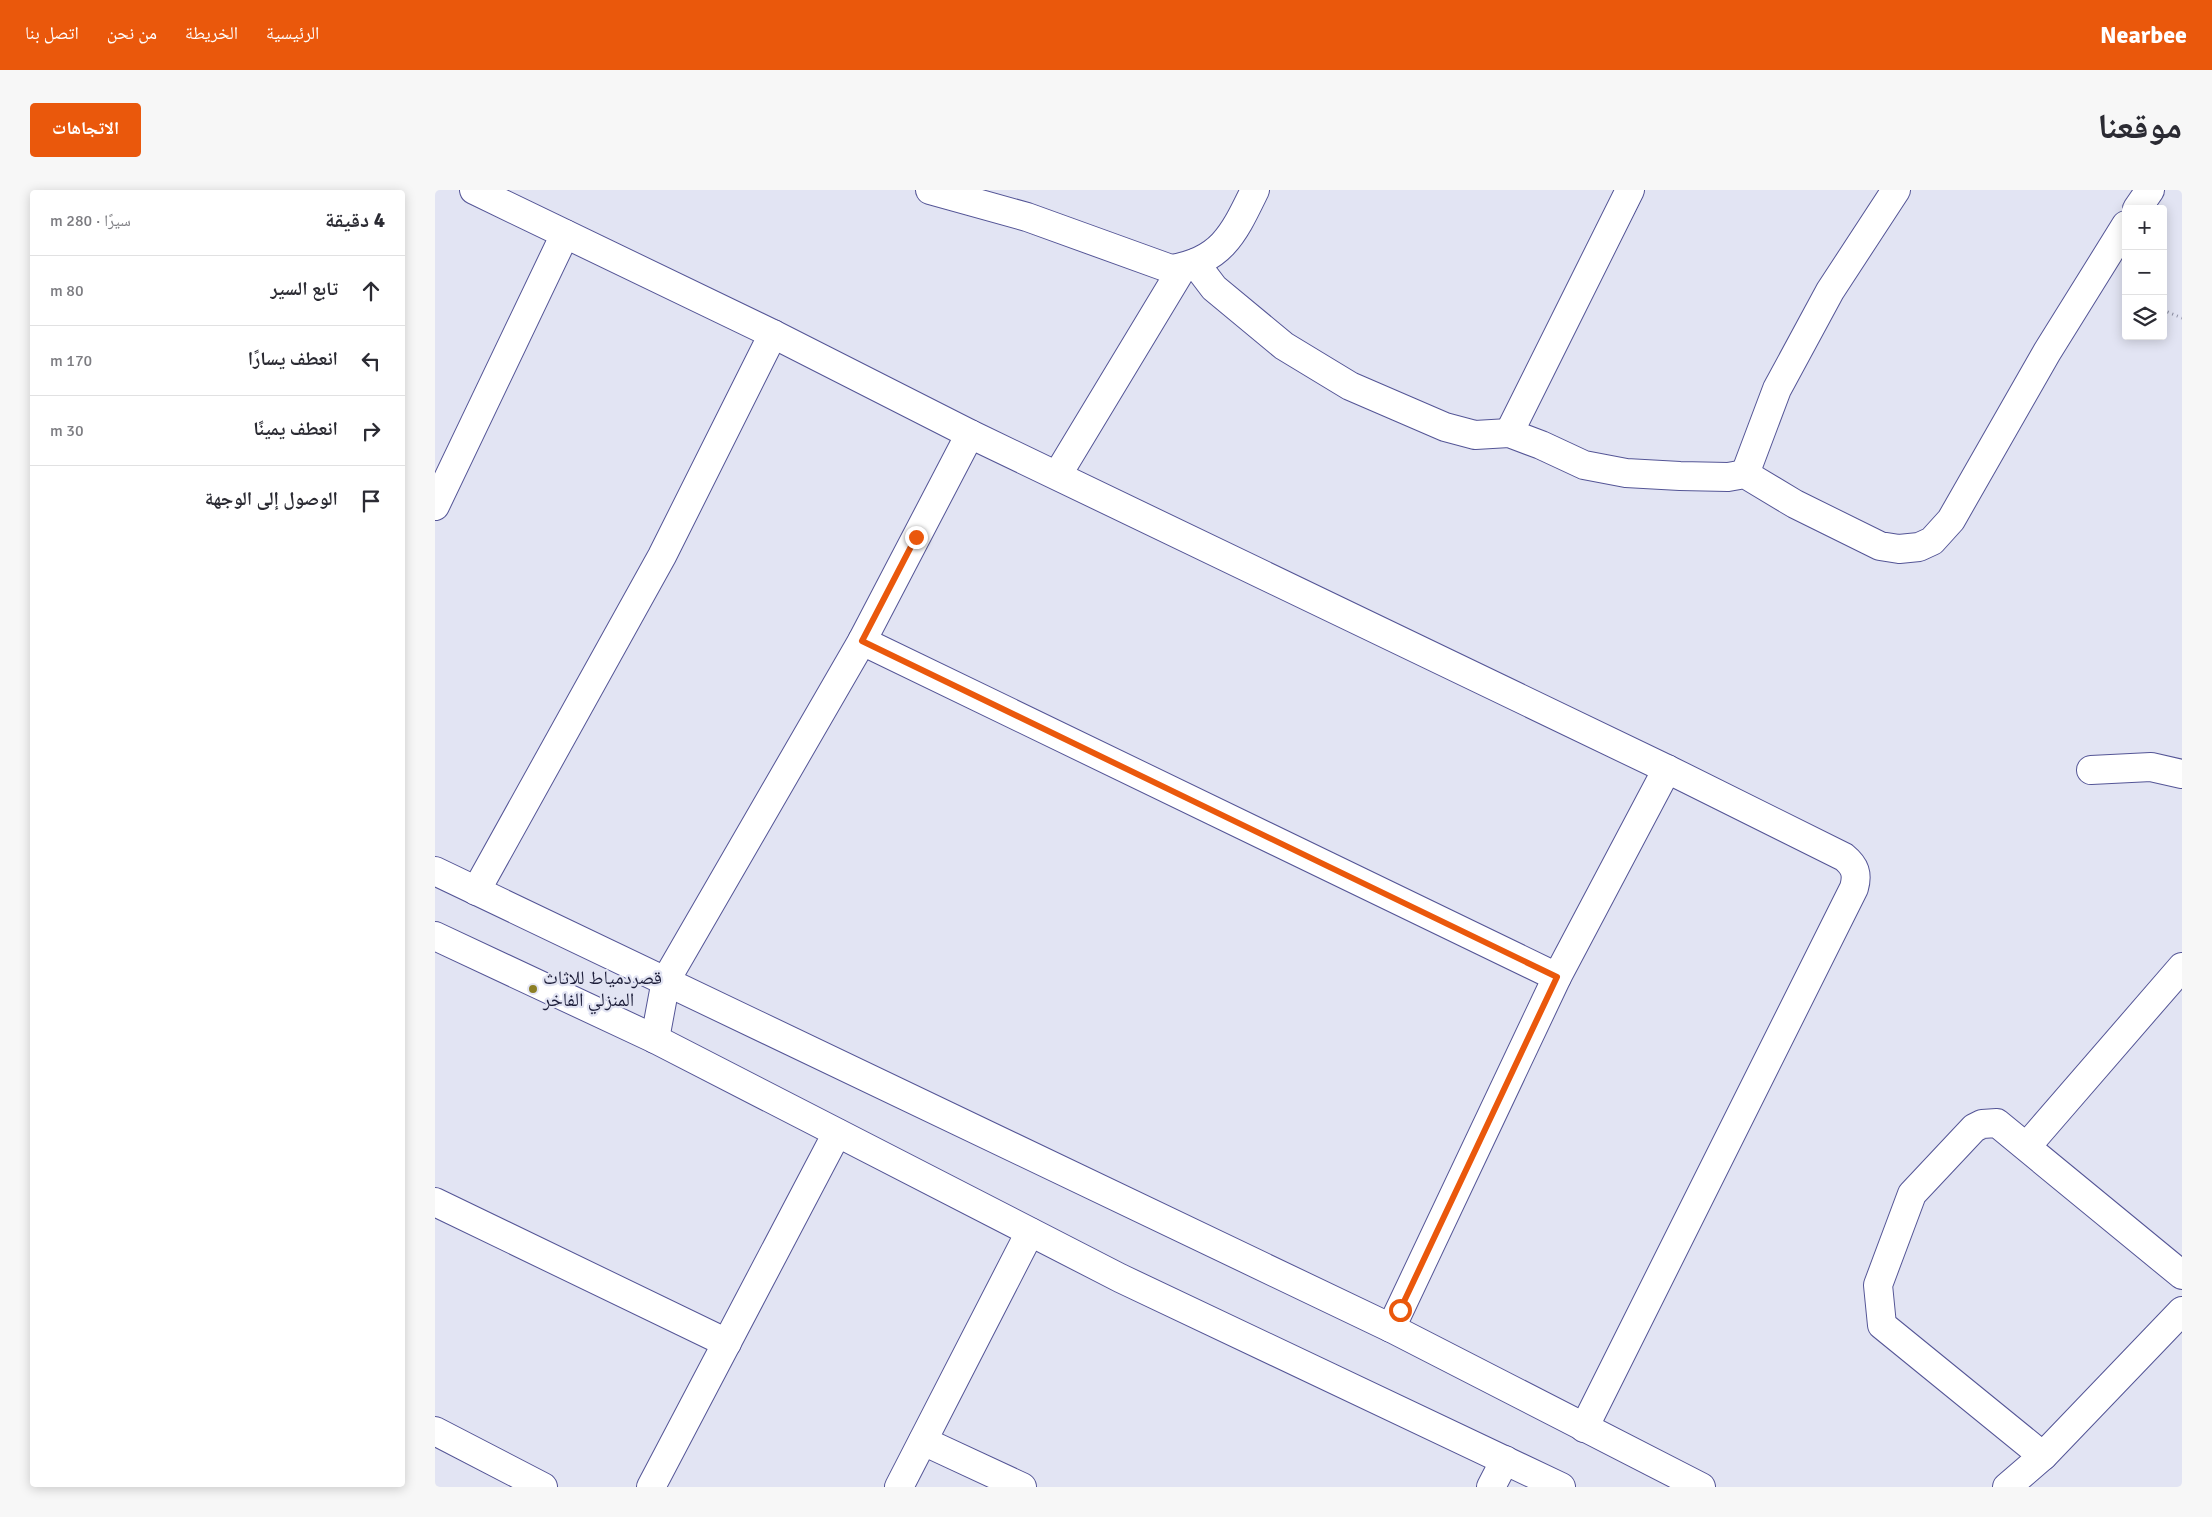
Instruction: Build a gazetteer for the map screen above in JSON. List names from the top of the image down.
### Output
{
  "places": ["قصردمياط للاثاث المنزلي الفاخر"],
  "page": {
    "header": "Nearbee",
    "nav": [
      "الرئيسية",
      "الخريطة",
      "من نحن",
      "اتصل بنا"
    ],
    "title": "موقعنا",
    "buttons": "الاتجاهات",
    "heading": ["4 دقيقة", "سيرًا · 280 m"],
    "map_buttons": ["+", "−"],
    "list": [
      ["تابع السير", "80 m"],
      ["انعطف يسارًا", "170 m"],
      ["انعطف يمينًا", "30 m"],
      "الوصول إلى الوجهة"
    ]
  }
}
